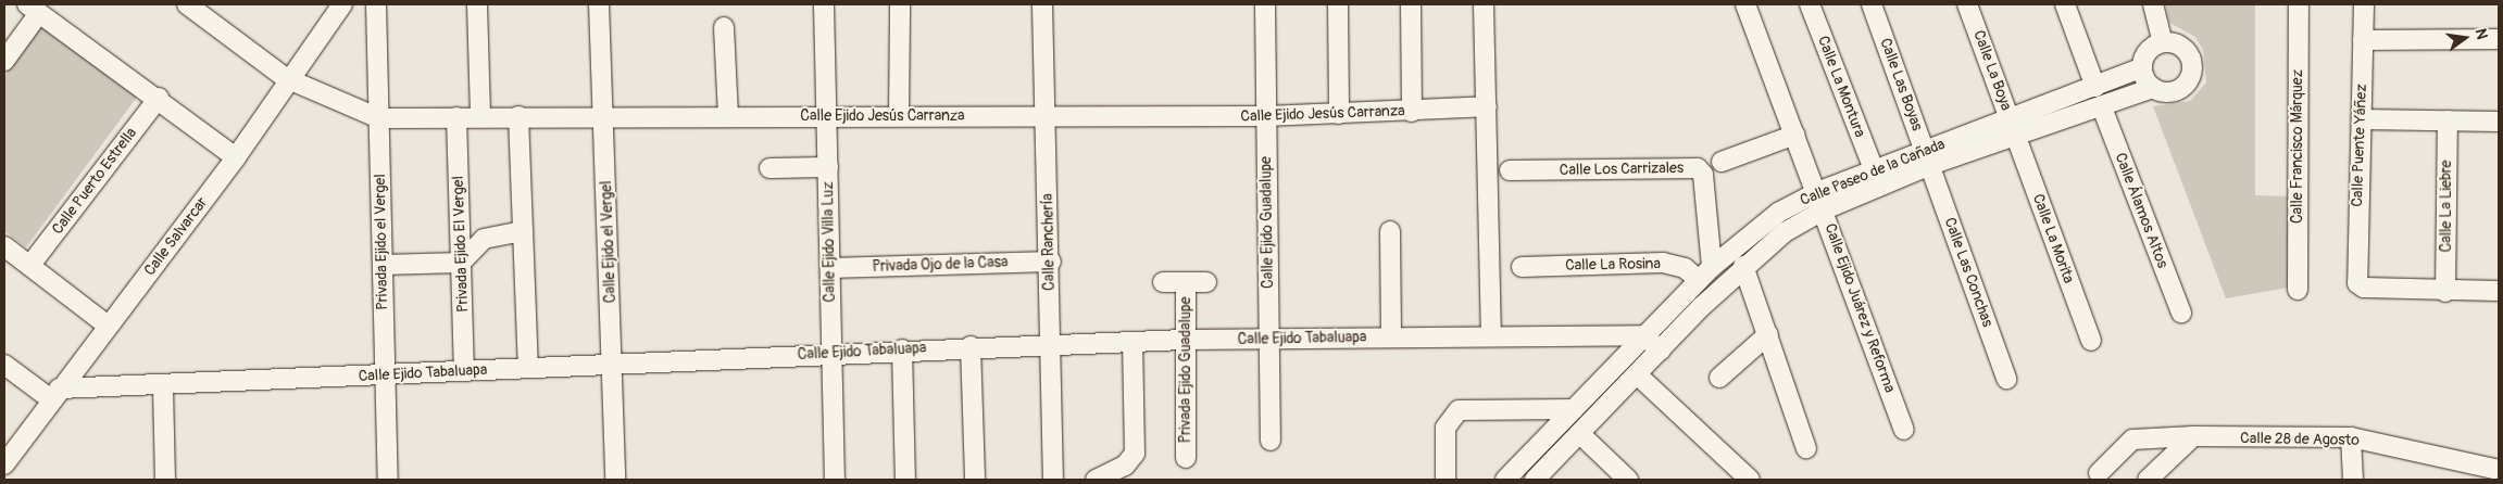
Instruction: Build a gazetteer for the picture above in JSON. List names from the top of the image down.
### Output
{
  "streets": {
    "street": [
      "Calle La Boya",
      "Calle Las Boyas",
      "Calle La Montura",
      "Calle Ejido Jesús Carranza",
      "Calle Puente Yáñez",
      "Calle Francisco Márquez",
      "Calle Los Carrizales",
      "Calle Paseo de la Cañada",
      "Calle Puerto Estrella",
      "Calle La Liebre",
      "Calle Álamos Altos",
      "Calle Ejido Guadalupe",
      "Calle Salvarcar",
      "Calle La Morita",
      "Privada Ejido el Vergel",
      "Calle Ejido el Vergel",
      "Calle Ejido Villa Luz",
      "Calle Ranchería",
      "Privada Ejido El Vergel",
      "Privada Ojo de la Casa",
      "Calle La Rosina",
      "Calle Las Conchas",
      "Calle Ejido Juárez y Reforma",
      "Calle Ejido Tabaluapa",
      "Privada Ejido Guadalupe",
      "Calle 28 de Agosto"
    ]
  },
  "crossings": [
    ["Calle La Boya", "Calle Paseo de la Cañada"],
    ["Calle La Boya", "Calle La Morita"],
    ["Calle Las Boyas", "Calle Paseo de la Cañada"],
    ["Calle Las Boyas", "Calle Las Conchas"],
    ["Calle La Montura", "Calle Paseo de la Cañada"],
    ["Calle Ejido Jesús Carranza", "Calle Ejido Guadalupe"],
    ["Calle Ejido Jesús Carranza", "Calle Salvarcar"],
    ["Calle Ejido Jesús Carranza", "Privada Ejido el Vergel"],
    ["Calle Ejido Jesús Carranza", "Calle Ejido el Vergel"],
    ["Calle Ejido Jesús Carranza", "Calle Ejido Villa Luz"],
    ["Calle Ejido Jesús Carranza", "Calle Ranchería"],
    ["Calle Ejido Jesús Carranza", "Privada Ejido El Vergel"],
    ["Calle Puente Yáñez", "Calle La Liebre"],
    ["Calle Los Carrizales", "Calle Paseo de la Cañada"],
    ["Calle Los Carrizales", "Calle La Rosina"],
    ["Calle Paseo de la Cañada", "Calle La Rosina"],
    ["Calle Paseo de la Cañada", "Calle Las Conchas"],
    ["Calle Paseo de la Cañada", "Calle Ejido Juárez y Reforma"],
    ["Calle Paseo de la Cañada", "Calle Ejido Tabaluapa"],
    ["Calle Ejido Guadalupe", "Calle Ejido Tabaluapa"],
    ["Calle Salvarcar", "Calle Ejido Tabaluapa"],
    ["Privada Ejido el Vergel", "Calle Ejido Tabaluapa"],
    ["Calle Ejido el Vergel", "Calle Ejido Tabaluapa"],
    ["Calle Ejido Villa Luz", "Privada Ojo de la Casa"],
    ["Calle Ejido Villa Luz", "Calle Ejido Tabaluapa"],
    ["Calle Ranchería", "Privada Ojo de la Casa"],
    ["Calle Ranchería", "Calle Ejido Tabaluapa"],
    ["Privada Ejido El Vergel", "Calle Ejido Tabaluapa"],
    ["Calle Ejido Tabaluapa", "Privada Ejido Guadalupe"]
  ],
  "north": "right"
}
